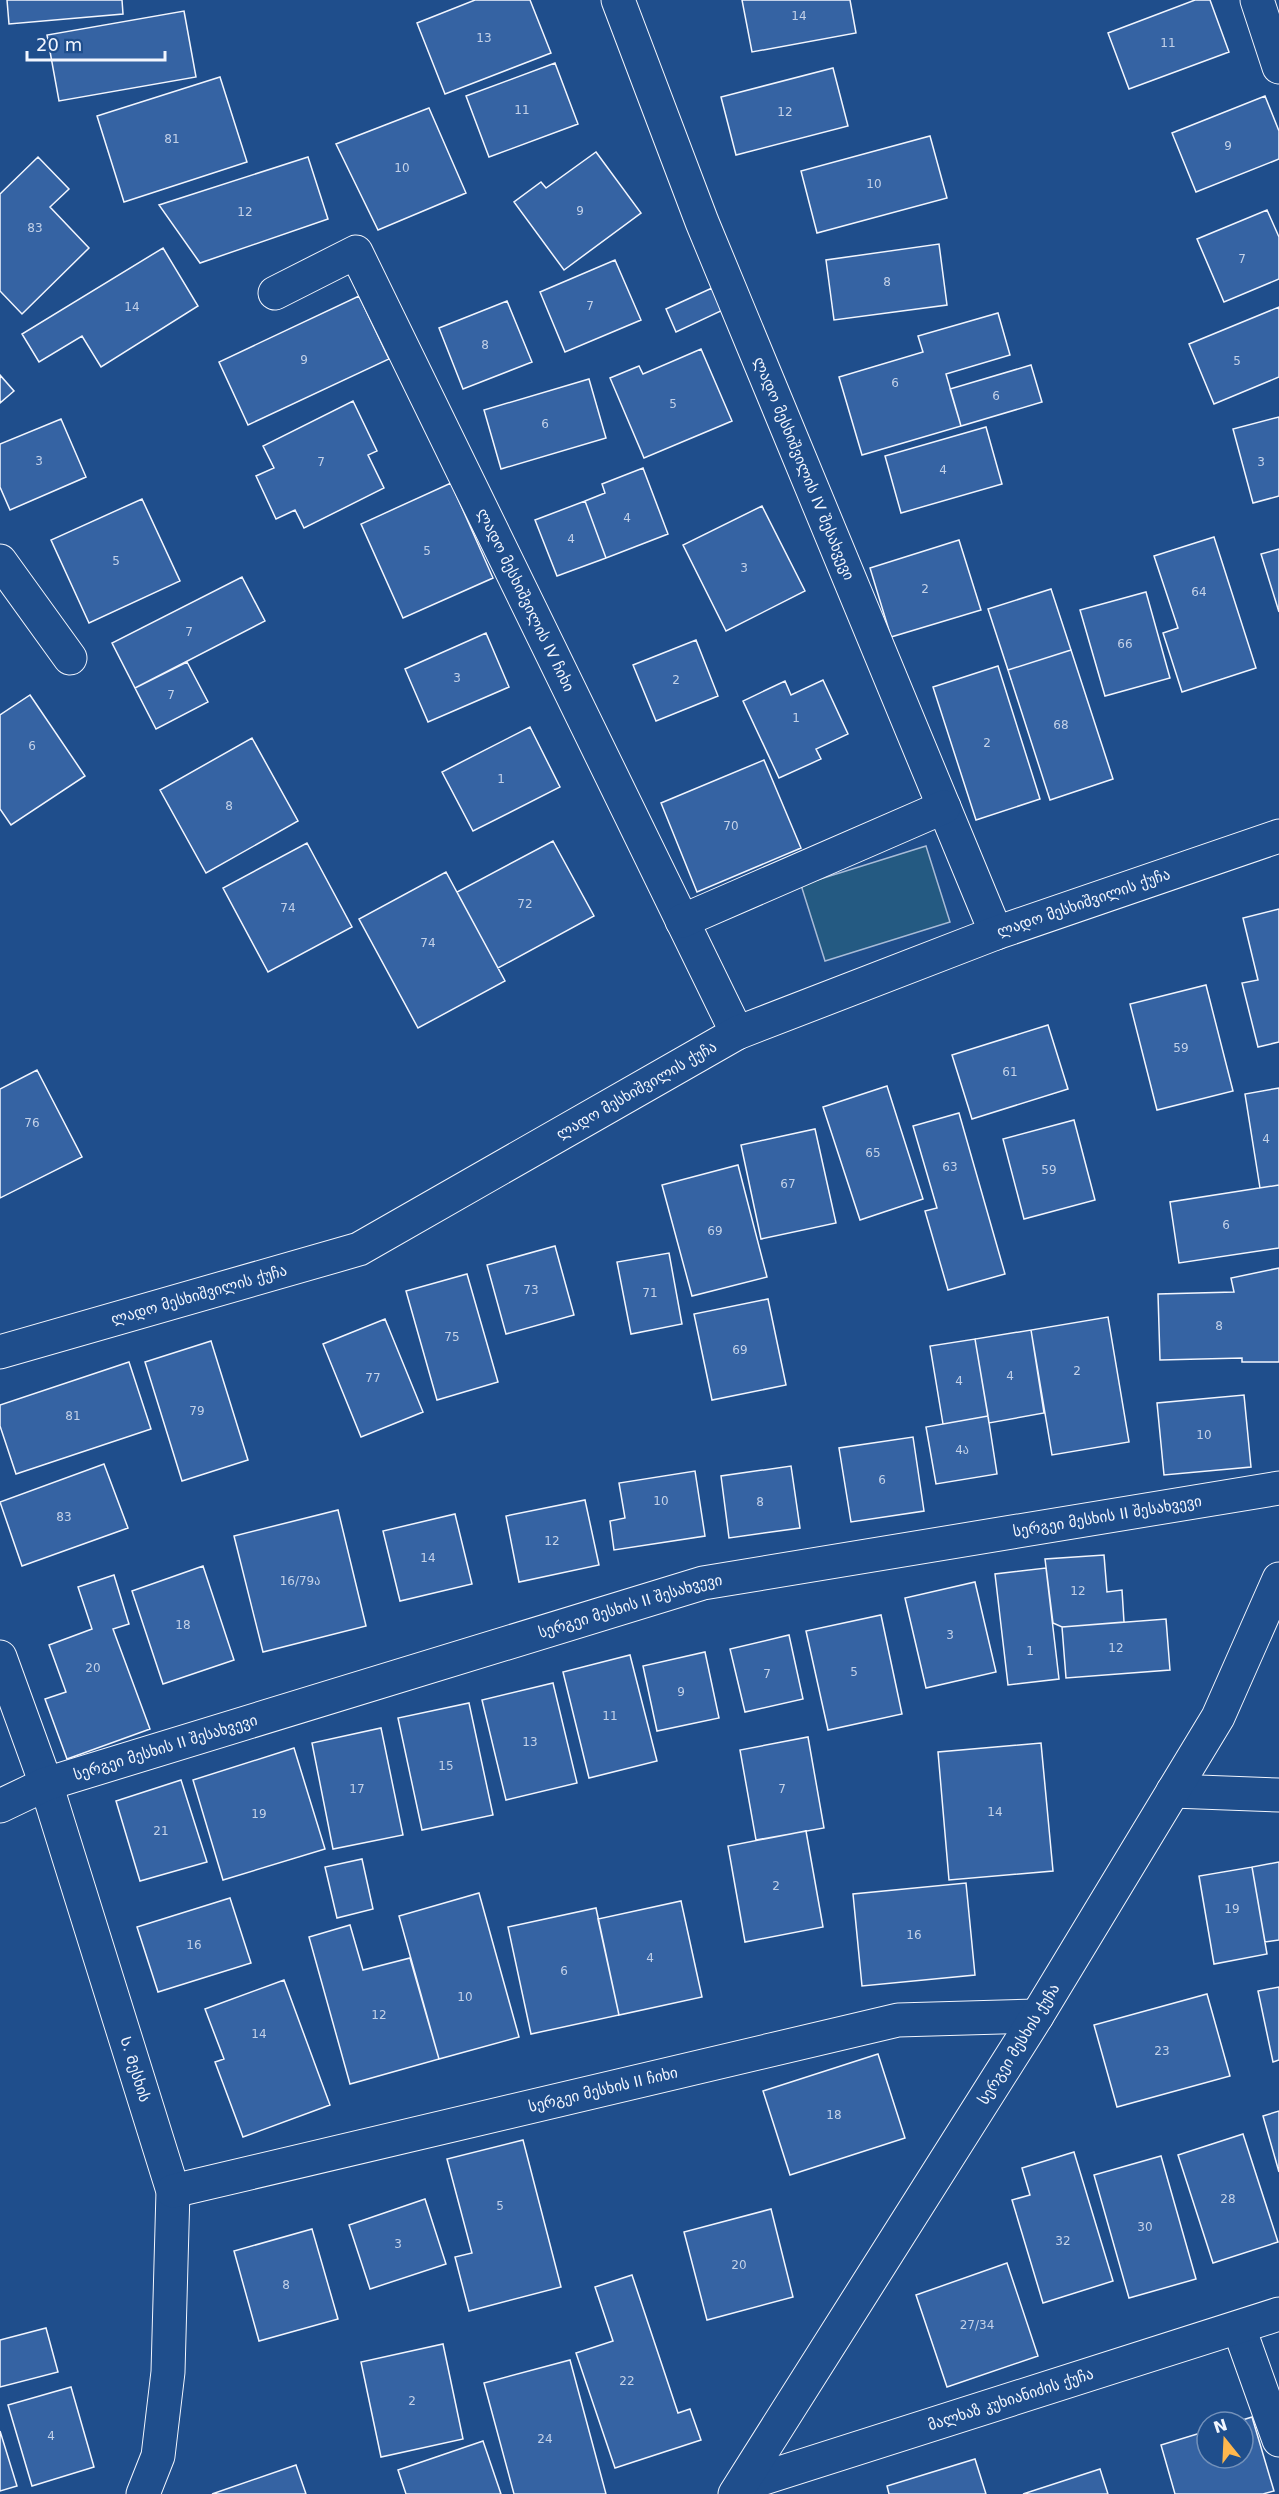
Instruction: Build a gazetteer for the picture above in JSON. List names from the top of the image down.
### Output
{
  "streets": {
    "street": [
      "ლადო მესხიშვილის IV შესახვევი",
      "ლადო მესხიშვილის IV ჩიხი",
      "ლადო მესხიშვილის ქუჩა",
      "სერგეი მესხის II შესახვევი",
      "სერგეი მესხის ქუჩა",
      "Ს. Მესხის",
      "სერგეი მესხის II ჩიხი",
      "მალხაზ კუხიანიძის ქუჩა"
    ]
  },
  "crossings": [
    ["ლადო მესხიშვილის IV შესახვევი", "ლადო მესხიშვილის ქუჩა"],
    ["ლადო მესხიშვილის IV ჩიხი", "ლადო მესხიშვილის ქუჩა"],
    ["სერგეი მესხის II შესახვევი", "Ს. Მესხის"],
    ["სერგეი მესხის ქუჩა", "სერგეი მესხის II ჩიხი"],
    ["სერგეი მესხის ქუჩა", "მალხაზ კუხიანიძის ქუჩა"],
    ["Ს. Მესხის", "სერგეი მესხის II ჩიხი"]
  ],
  "house_numbers": [
    "14",
    "13",
    "11",
    "11",
    "12",
    "81",
    "9",
    "10",
    "10",
    "9",
    "12",
    "83",
    "7",
    "8",
    "7",
    "14",
    "8",
    "9",
    "5",
    "6",
    "6",
    "5",
    "6",
    "3",
    "7",
    "3",
    "4",
    "4",
    "4",
    "5",
    "5",
    "3",
    "2",
    "64",
    "7",
    "66",
    "3",
    "2",
    "7",
    "1",
    "68",
    "2",
    "6",
    "1",
    "8",
    "70",
    "72",
    "74",
    "74",
    "59",
    "61",
    "76",
    "4",
    "65",
    "63",
    "59",
    "67",
    "6",
    "69",
    "73",
    "71",
    "8",
    "75",
    "69",
    "2",
    "4",
    "77",
    "4",
    "79",
    "81",
    "10",
    "4ა",
    "6",
    "10",
    "8",
    "83",
    "12",
    "14",
    "16/79ა",
    "12",
    "18",
    "3",
    "12",
    "1",
    "20",
    "5",
    "7",
    "9",
    "11",
    "13",
    "15",
    "17",
    "7",
    "14",
    "19",
    "21",
    "2",
    "19",
    "16",
    "16",
    "4",
    "6",
    "10",
    "12",
    "14",
    "23",
    "18",
    "28",
    "5",
    "30",
    "32",
    "3",
    "20",
    "8",
    "27/34",
    "22",
    "2",
    "4",
    "24"
  ],
  "scale_bar": "20 m",
  "north": "top"
}
